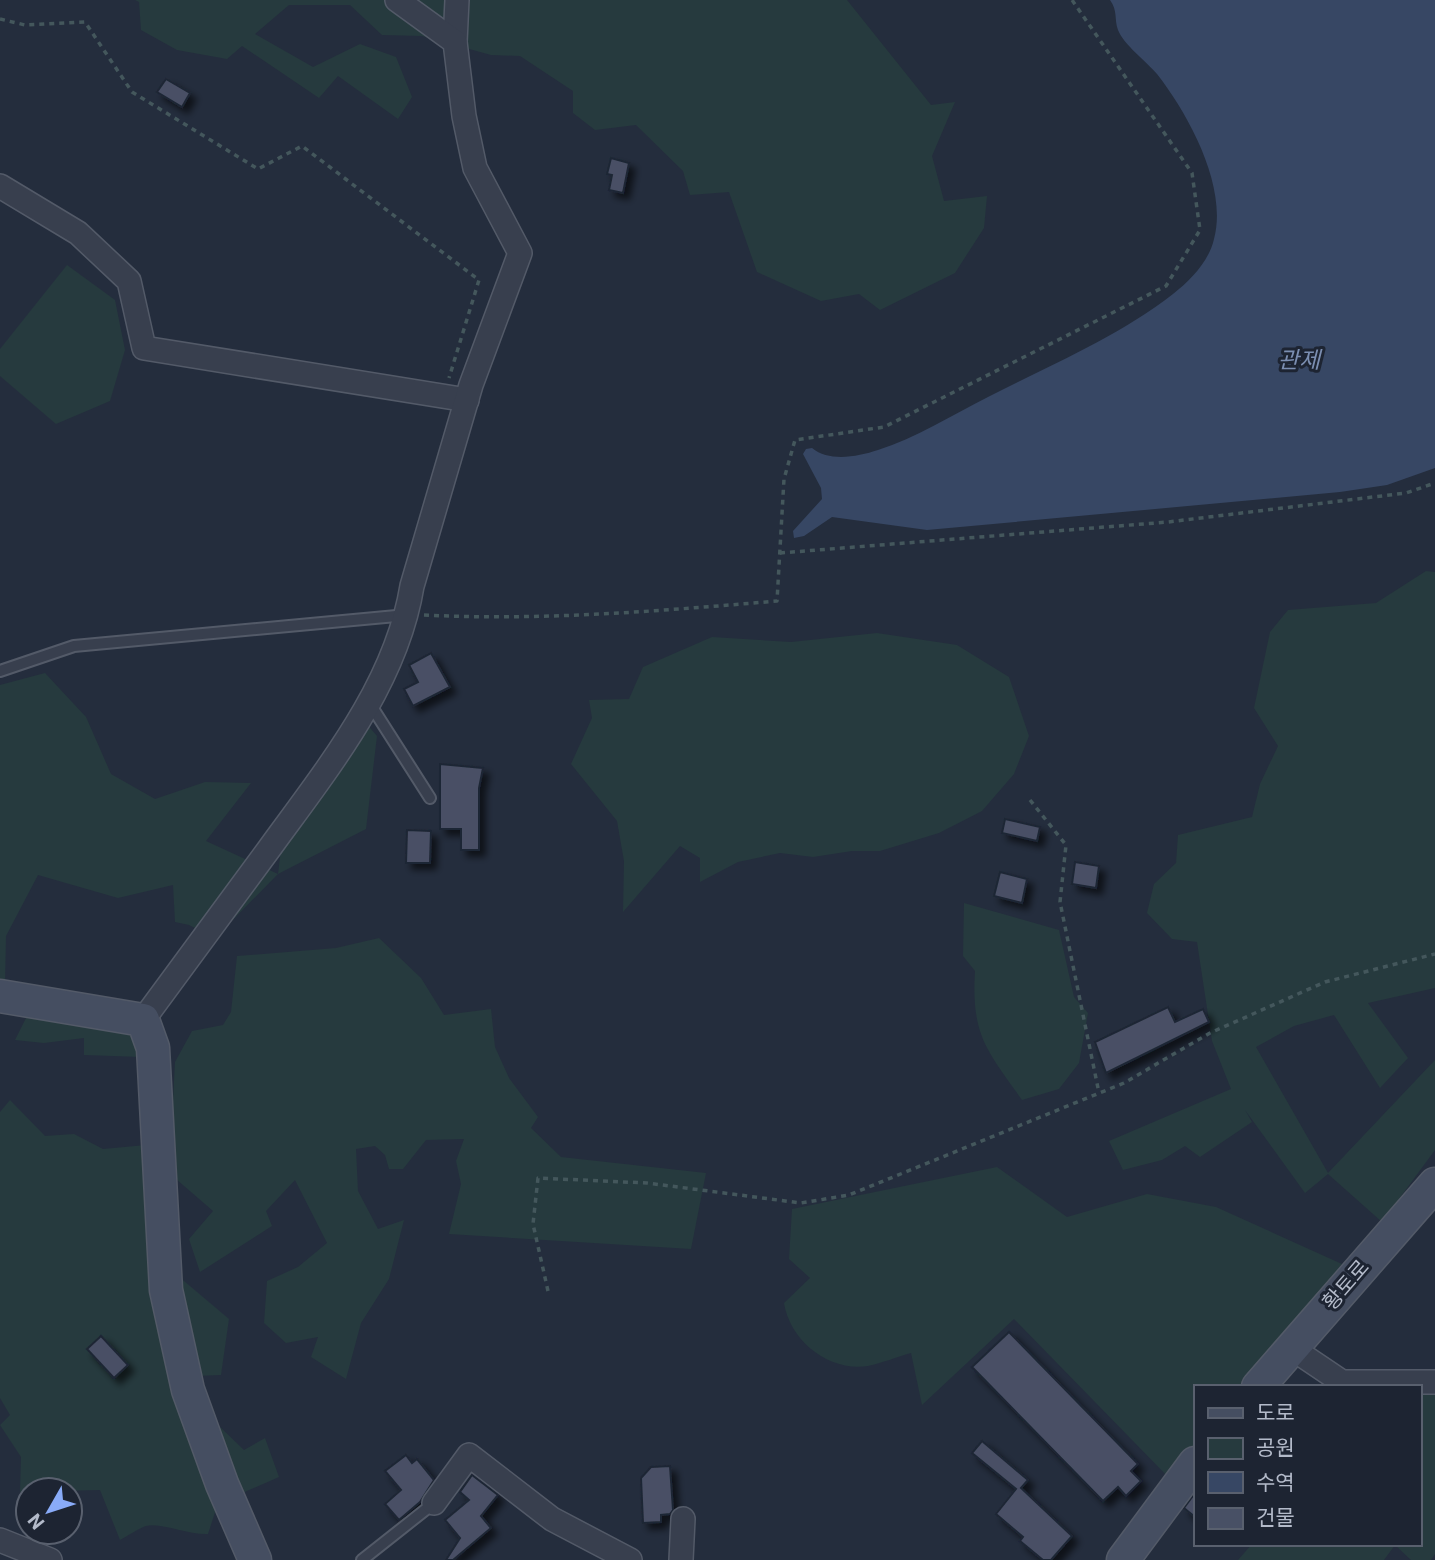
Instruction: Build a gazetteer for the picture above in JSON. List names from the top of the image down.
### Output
{
  "streets": {
    "street": ["황토로"]
  },
  "water": ["관제"],
  "legend": [
    "도로",
    "공원",
    "수역",
    "건물"
  ],
  "north": "bottom left"
}
